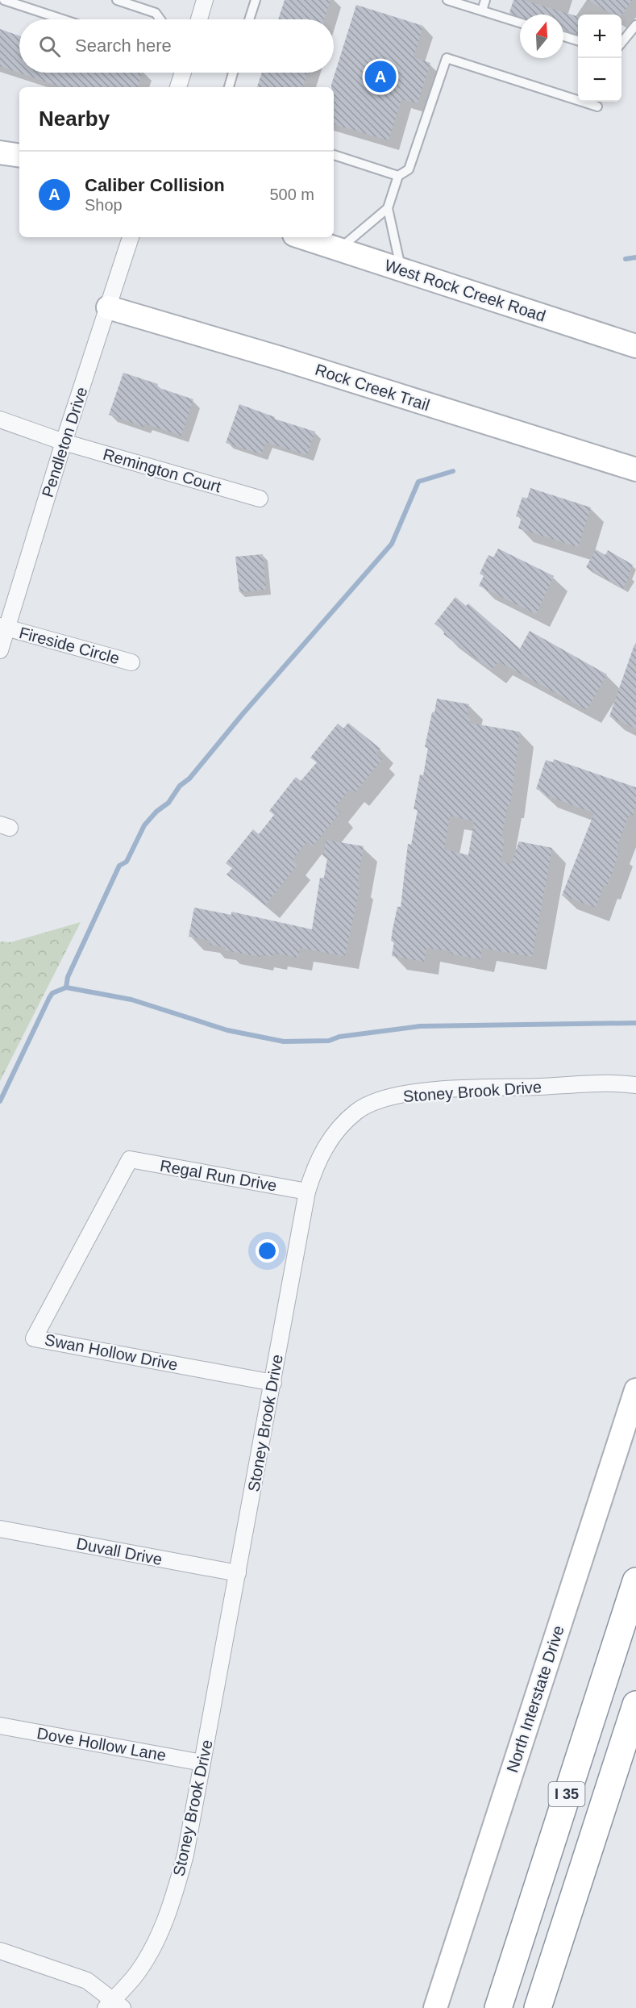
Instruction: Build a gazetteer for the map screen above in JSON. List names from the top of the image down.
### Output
{
  "streets": {
    "highway": ["I 35"],
    "street": [
      "West Rock Creek Road",
      "Rock Creek Trail",
      "Pendleton Drive",
      "Remington Court",
      "Fireside Circle",
      "Stoney Brook Drive",
      "Regal Run Drive",
      "Swan Hollow Drive",
      "Duvall Drive",
      "North Interstate Drive",
      "Dove Hollow Lane"
    ]
  },
  "crossings": [
    ["Rock Creek Trail", "Pendleton Drive"],
    ["Pendleton Drive", "Remington Court"],
    ["Pendleton Drive", "Fireside Circle"],
    ["Stoney Brook Drive", "Regal Run Drive"],
    ["Stoney Brook Drive", "Swan Hollow Drive"],
    ["Stoney Brook Drive", "Duvall Drive"],
    ["Stoney Brook Drive", "Dove Hollow Lane"],
    ["Regal Run Drive", "Swan Hollow Drive"]
  ],
  "north": "top",
  "page": {
    "map_buttons": ["+", "−"],
    "search": "Search here",
    "pins": "A",
    "heading": "Nearby",
    "list": [
      {
        "mark": "A",
        "name": "Caliber Collision",
        "note": "Shop",
        "value": "500 m"
      }
    ]
  }
}
